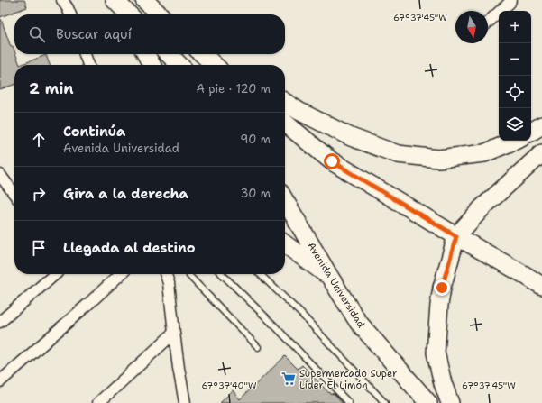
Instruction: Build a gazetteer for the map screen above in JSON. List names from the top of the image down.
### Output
{
  "streets": {
    "main road": ["Avenida Universidad"]
  },
  "places": {
    "supermarket": ["Supermercado Super Líder El Limón"]
  },
  "north": "bottom",
  "page": {
    "map_buttons": ["+", "−"],
    "search": "Buscar aquí",
    "heading": ["2 min", "A pie · 120 m"],
    "list": [
      ["Continúa", "Avenida Universidad", "90 m"],
      ["Gira a la derecha", "30 m"],
      "Llegada al destino"
    ]
  },
  "coordinates": ["67°37'45\"W", "67°37'40\"W"]
}
